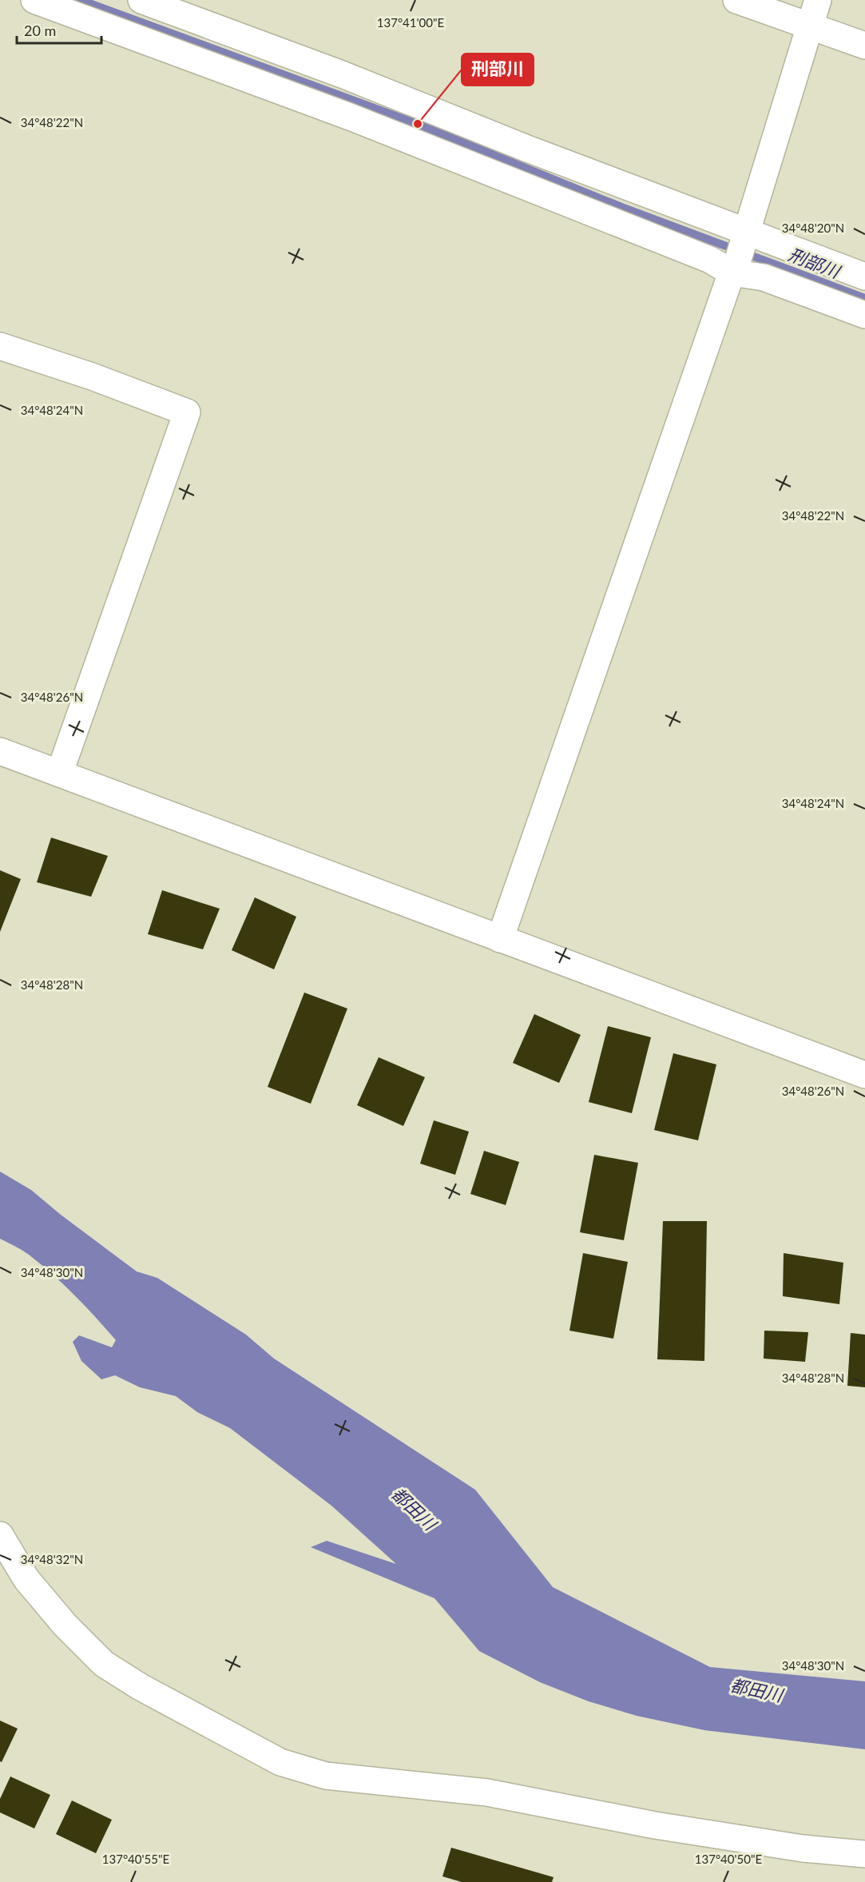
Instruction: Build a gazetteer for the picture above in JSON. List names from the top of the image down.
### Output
{
  "water": ["刑部川", "都田川"],
  "places": ["刑部川"],
  "scale_bar": "20 m",
  "coordinates": [
    "137°41'00\"E",
    "34°48'22\"N",
    "34°48'20\"N",
    "34°48'24\"N",
    "34°48'26\"N",
    "34°48'28\"N",
    "34°48'30\"N",
    "34°48'32\"N",
    "137°40'55\"E",
    "137°40'50\"E"
  ]
}
